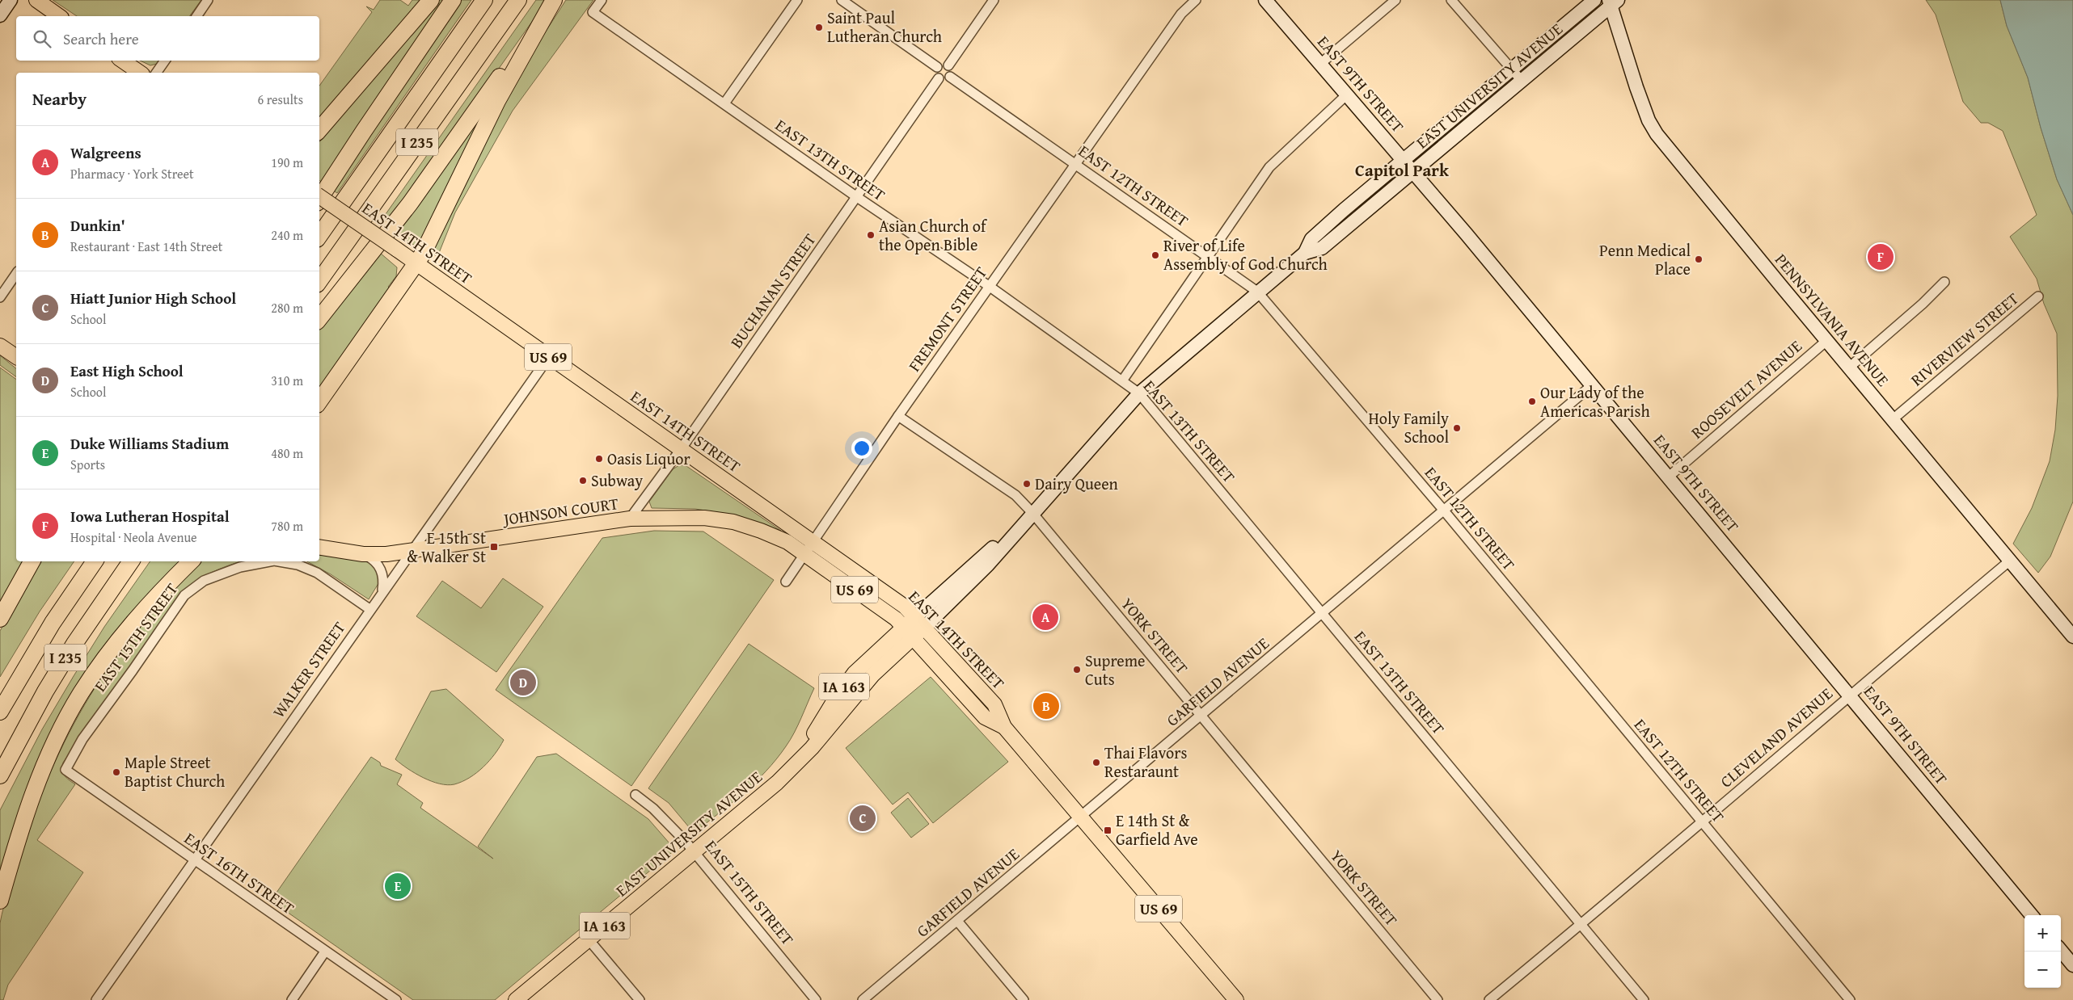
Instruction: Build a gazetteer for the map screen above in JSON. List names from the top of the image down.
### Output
{
  "streets": {
    "highway": ["I 235"],
    "main road": [
      "EAST UNIVERSITY AVENUE",
      "EAST 14TH STREET",
      "US 69",
      "JOHNSON COURT",
      "IA 163"
    ],
    "street": [
      "EAST 9TH STREET",
      "EAST 13TH STREET",
      "EAST 12TH STREET",
      "BUCHANAN STREET",
      "FREMONT STREET",
      "PENNSYLVANIA AVENUE",
      "RIVERVIEW STREET",
      "ROOSEVELT AVENUE",
      "YORK STREET",
      "EAST 15TH STREET",
      "WALKER STREET",
      "GARFIELD AVENUE",
      "CLEVELAND AVENUE",
      "EAST 16TH STREET"
    ]
  },
  "crossings": [
    ["EAST 9TH STREET", "EAST UNIVERSITY AVENUE"],
    ["EAST 9TH STREET", "ROOSEVELT AVENUE"],
    ["EAST 9TH STREET", "GARFIELD AVENUE"],
    ["EAST 9TH STREET", "CLEVELAND AVENUE"],
    ["EAST UNIVERSITY AVENUE", "EAST 13TH STREET"],
    ["EAST UNIVERSITY AVENUE", "EAST 12TH STREET"],
    ["EAST UNIVERSITY AVENUE", "EAST 14TH STREET"],
    ["EAST UNIVERSITY AVENUE", "PENNSYLVANIA AVENUE"],
    ["EAST UNIVERSITY AVENUE", "YORK STREET"],
    ["EAST UNIVERSITY AVENUE", "EAST 15TH STREET"],
    ["EAST 13TH STREET", "BUCHANAN STREET"],
    ["EAST 13TH STREET", "FREMONT STREET"],
    ["EAST 13TH STREET", "GARFIELD AVENUE"],
    ["EAST 13TH STREET", "CLEVELAND AVENUE"],
    ["EAST 12TH STREET", "BUCHANAN STREET"],
    ["EAST 12TH STREET", "FREMONT STREET"],
    ["EAST 12TH STREET", "GARFIELD AVENUE"],
    ["EAST 12TH STREET", "CLEVELAND AVENUE"],
    ["EAST 14TH STREET", "BUCHANAN STREET"],
    ["EAST 14TH STREET", "FREMONT STREET"],
    ["EAST 14TH STREET", "JOHNSON COURT"],
    ["EAST 14TH STREET", "WALKER STREET"],
    ["EAST 14TH STREET", "GARFIELD AVENUE"],
    ["BUCHANAN STREET", "JOHNSON COURT"],
    ["FREMONT STREET", "JOHNSON COURT"],
    ["FREMONT STREET", "YORK STREET"],
    ["PENNSYLVANIA AVENUE", "RIVERVIEW STREET"],
    ["PENNSYLVANIA AVENUE", "ROOSEVELT AVENUE"],
    ["PENNSYLVANIA AVENUE", "CLEVELAND AVENUE"],
    ["JOHNSON COURT", "WALKER STREET"],
    ["YORK STREET", "GARFIELD AVENUE"],
    ["EAST 15TH STREET", "WALKER STREET"],
    ["EAST 15TH STREET", "EAST 16TH STREET"],
    ["WALKER STREET", "EAST 16TH STREET"]
  ],
  "districts": ["Capitol Park"],
  "places": {
    "other": [
      "Saint Paul Lutheran Church",
      "Asian Church of the Open Bible",
      "River of Life Assembly of God Church",
      "Penn Medical Place",
      "Our Lady of the Americas Parish",
      "Holy Family School",
      "Oasis Liquor",
      "Subway",
      "Dairy Queen",
      "Supreme Cuts",
      "Thai Flavors Restaraunt",
      "Maple Street Baptist Church"
    ],
    "transit": ["E 15th St & Walker St", "E 14th St & Garfield Ave"]
  },
  "page": {
    "search": "Search here",
    "heading": ["Nearby", "6 results"],
    "list": [
      {
        "mark": "A",
        "name": "Walgreens",
        "note": "Pharmacy · York Street",
        "value": "190 m"
      },
      {
        "mark": "B",
        "name": "Dunkin'",
        "note": "Restaurant · East 14th Street",
        "value": "240 m"
      },
      {
        "mark": "C",
        "name": "Hiatt Junior High School",
        "note": "School",
        "value": "280 m"
      },
      {
        "mark": "D",
        "name": "East High School",
        "note": "School",
        "value": "310 m"
      },
      {
        "mark": "E",
        "name": "Duke Williams Stadium",
        "note": "Sports",
        "value": "480 m"
      },
      {
        "mark": "F",
        "name": "Iowa Lutheran Hospital",
        "note": "Hospital · Neola Avenue",
        "value": "780 m"
      }
    ],
    "pins": [
      "F",
      "A",
      "D",
      "B",
      "C",
      "E"
    ],
    "map_buttons": ["+", "−"]
  }
}
